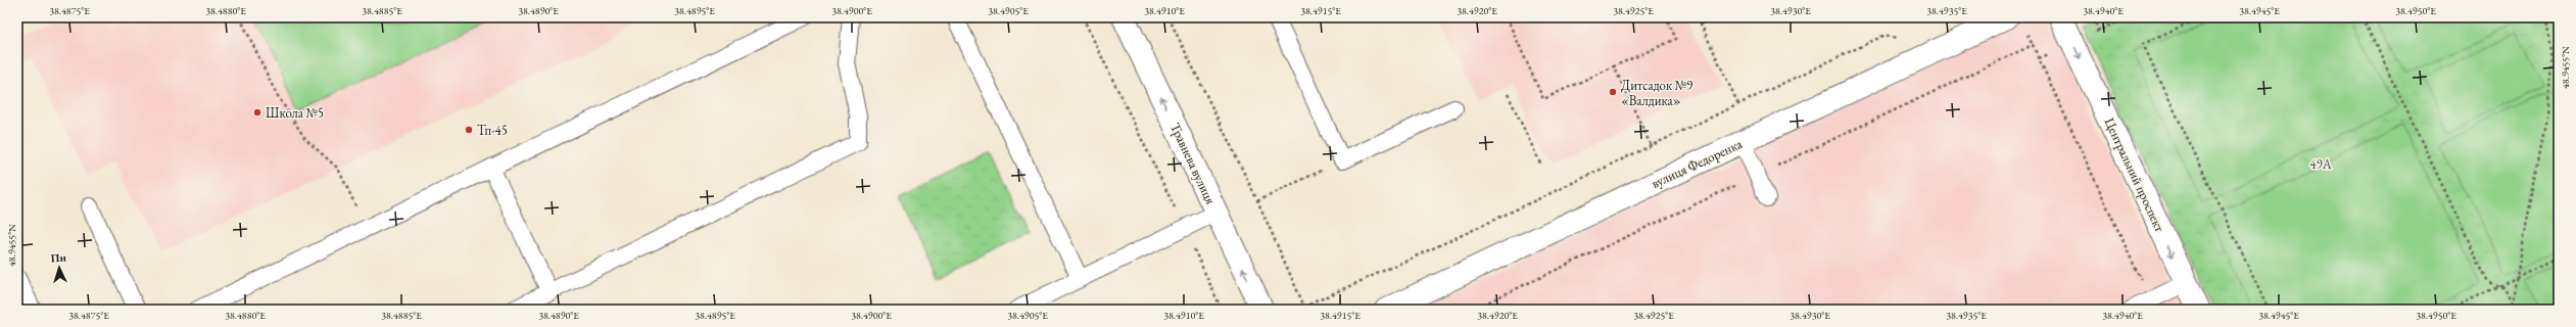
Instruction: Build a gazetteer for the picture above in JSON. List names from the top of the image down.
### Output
{
  "streets": {
    "street": ["Травнева вулиця", "вулиця Федоренка", "Центральний проспект"]
  },
  "one_way": ["Травнева вулиця", "Центральний проспект"],
  "parks": ["49А"],
  "places": ["Дитсадок №9 «Валдика»", "Школа №5", "Тп-45"],
  "north": "top",
  "coordinates": [
    "38.4875°E",
    "38.4880°E",
    "38.4885°E",
    "38.4890°E",
    "38.4895°E",
    "38.4900°E",
    "38.4905°E",
    "38.4910°E",
    "38.4915°E",
    "38.4920°E",
    "38.4925°E",
    "38.4930°E",
    "38.4935°E",
    "38.4940°E",
    "38.4945°E",
    "38.4950°E",
    "48.9455°N"
  ]
}
